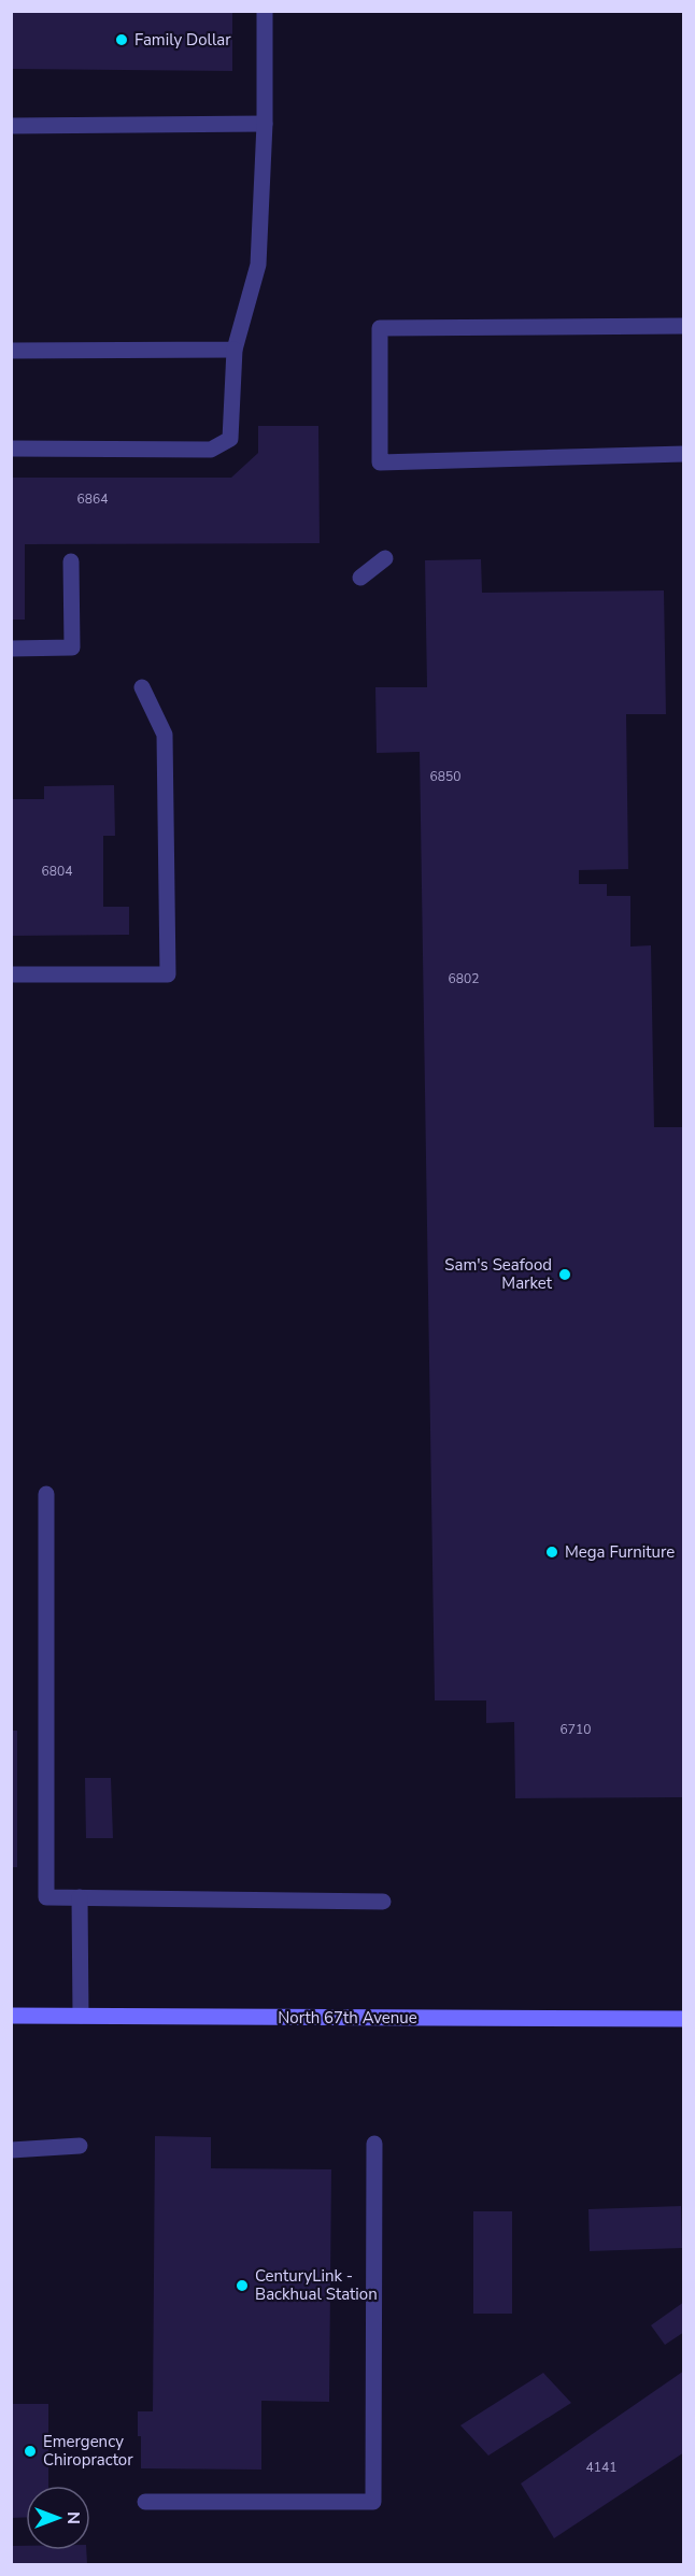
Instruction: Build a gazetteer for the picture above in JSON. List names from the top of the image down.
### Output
{
  "streets": {
    "main road": ["North 67th Avenue"]
  },
  "places": [
    "Family Dollar",
    "Sam's Seafood Market",
    "Mega Furniture",
    "CenturyLink - Backhual Station",
    "Emergency Chiropractor"
  ],
  "house_numbers": [
    "6864",
    "6850",
    "6804",
    "6802",
    "6710",
    "4141"
  ],
  "north": "right"
}
